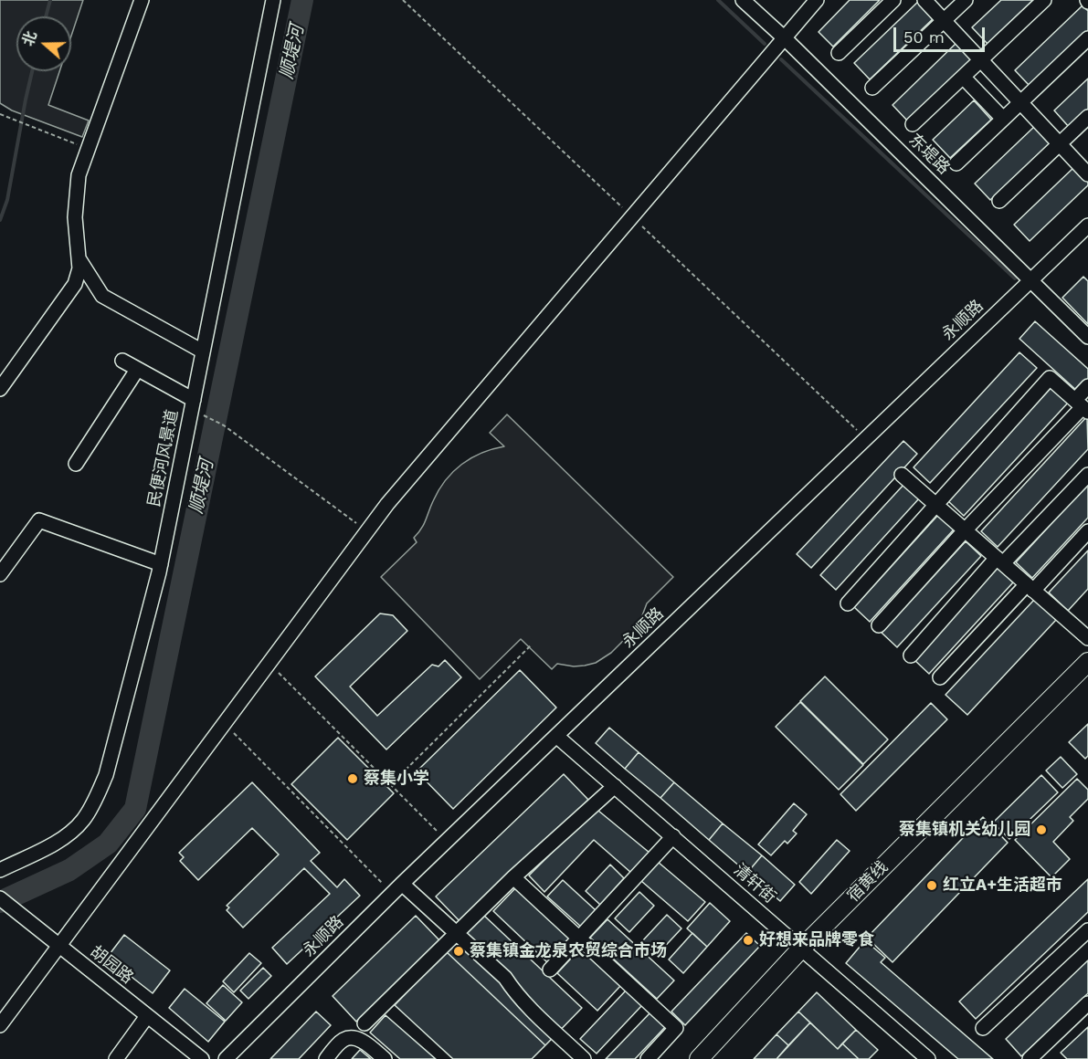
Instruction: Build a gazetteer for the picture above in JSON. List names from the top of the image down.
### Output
{
  "streets": {
    "main road": ["宿黄线"],
    "street": [
      "东堤路",
      "永顺路",
      "民便河风景道",
      "清轩街",
      "胡园路"
    ]
  },
  "crossings": [
    ["东堤路", "永顺路"],
    ["永顺路", "清轩街"],
    ["宿黄线", "清轩街"]
  ],
  "water": ["顺堤河"],
  "places": [
    "蔡集小学",
    "蔡集镇机关幼儿园",
    "红立A+生活超市",
    "好想来品牌零食",
    "蔡集镇金龙泉农贸综合市场"
  ],
  "scale_bar": "50 m",
  "north": "left"
}
